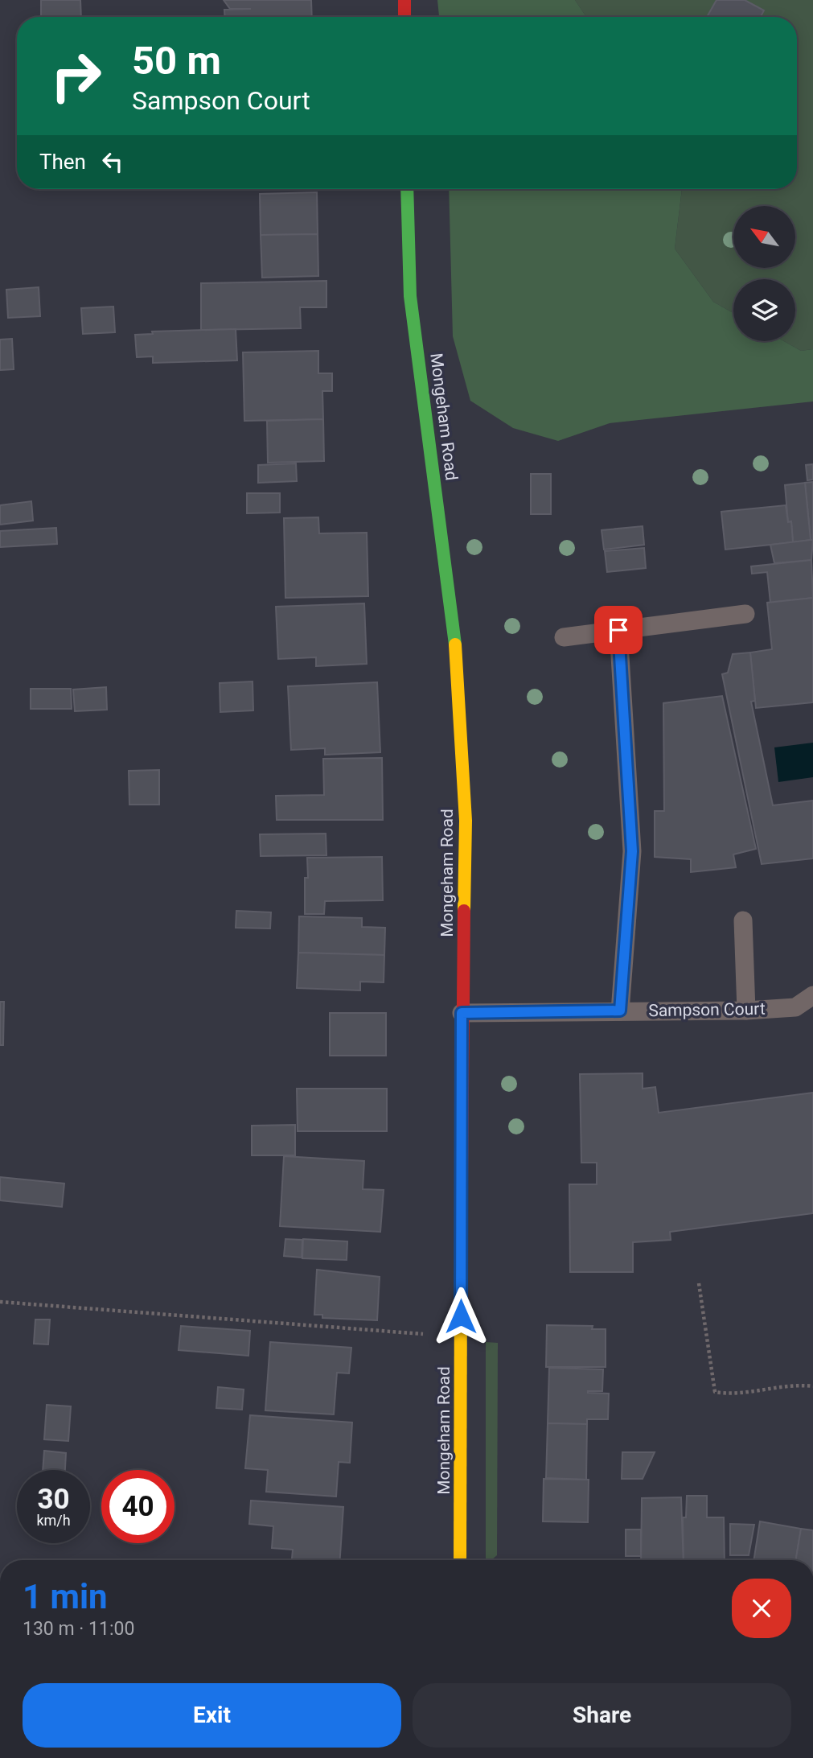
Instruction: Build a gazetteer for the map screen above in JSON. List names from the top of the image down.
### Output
{
  "streets": {
    "street": ["Mongeham Road"],
    "lane": ["Sampson Court"]
  },
  "crossings": [
    ["Mongeham Road", "Sampson Court"]
  ],
  "north": "top left",
  "page": {
    "turn": ["50 m", "Sampson Court"],
    "then": "Then",
    "speed": "30 km/h",
    "limit": "40",
    "heading": ["1 min", "130 m · 11:00"],
    "buttons": ["Exit", "Share"]
  }
}
